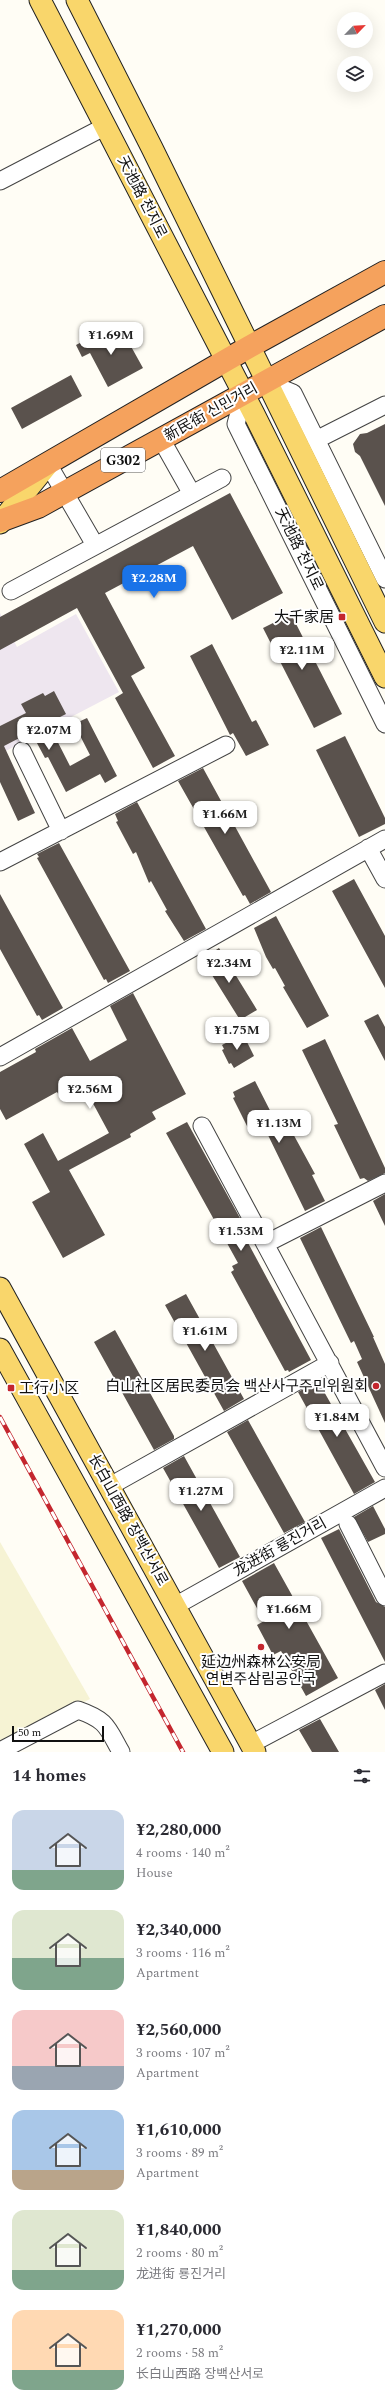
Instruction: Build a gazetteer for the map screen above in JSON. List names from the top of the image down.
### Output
{
  "streets": {
    "highway": ["新民街 신민거리", "G302"],
    "main road": ["天池路 천지로", "长白山西路 장백산서로"],
    "street": ["龙进街 룡진거리"]
  },
  "crossings": [
    ["天池路 천지로", "新民街 신민거리"],
    ["长白山西路 장백산서로", "龙进街 룡진거리"]
  ],
  "places": {
    "transit": ["大千家居", "工行小区"],
    "other": ["白山社区居民委员会 백산사구주민위원회", "延边州森林公安局 연변주삼림공안국"]
  },
  "scale_bar": "50 m",
  "north": "top right",
  "page": {
    "price": [
      "¥1.69M",
      "¥2.28M",
      "¥2.11M",
      "¥2.07M",
      "¥1.66M",
      "¥2.34M",
      "¥1.75M",
      "¥2.56M",
      "¥1.13M",
      "¥1.53M",
      "¥1.61M",
      "¥1.84M",
      "¥1.27M",
      "¥1.66M"
    ],
    "scale": "50 m",
    "heading": "14 homes",
    "list": [
      {
        "name": "¥2,280,000",
        "note": "4 rooms · 140 m² · House"
      },
      {
        "name": "¥2,340,000",
        "note": "3 rooms · 116 m² · Apartment"
      },
      {
        "name": "¥2,560,000",
        "note": "3 rooms · 107 m² · Apartment"
      },
      {
        "name": "¥1,610,000",
        "note": "3 rooms · 89 m² · Apartment"
      },
      {
        "name": "¥1,840,000",
        "note": "2 rooms · 80 m² · 龙进街 룡진거리"
      },
      {
        "name": "¥1,270,000",
        "note": "2 rooms · 58 m² · 长白山西路 장백산서로"
      }
    ]
  }
}
